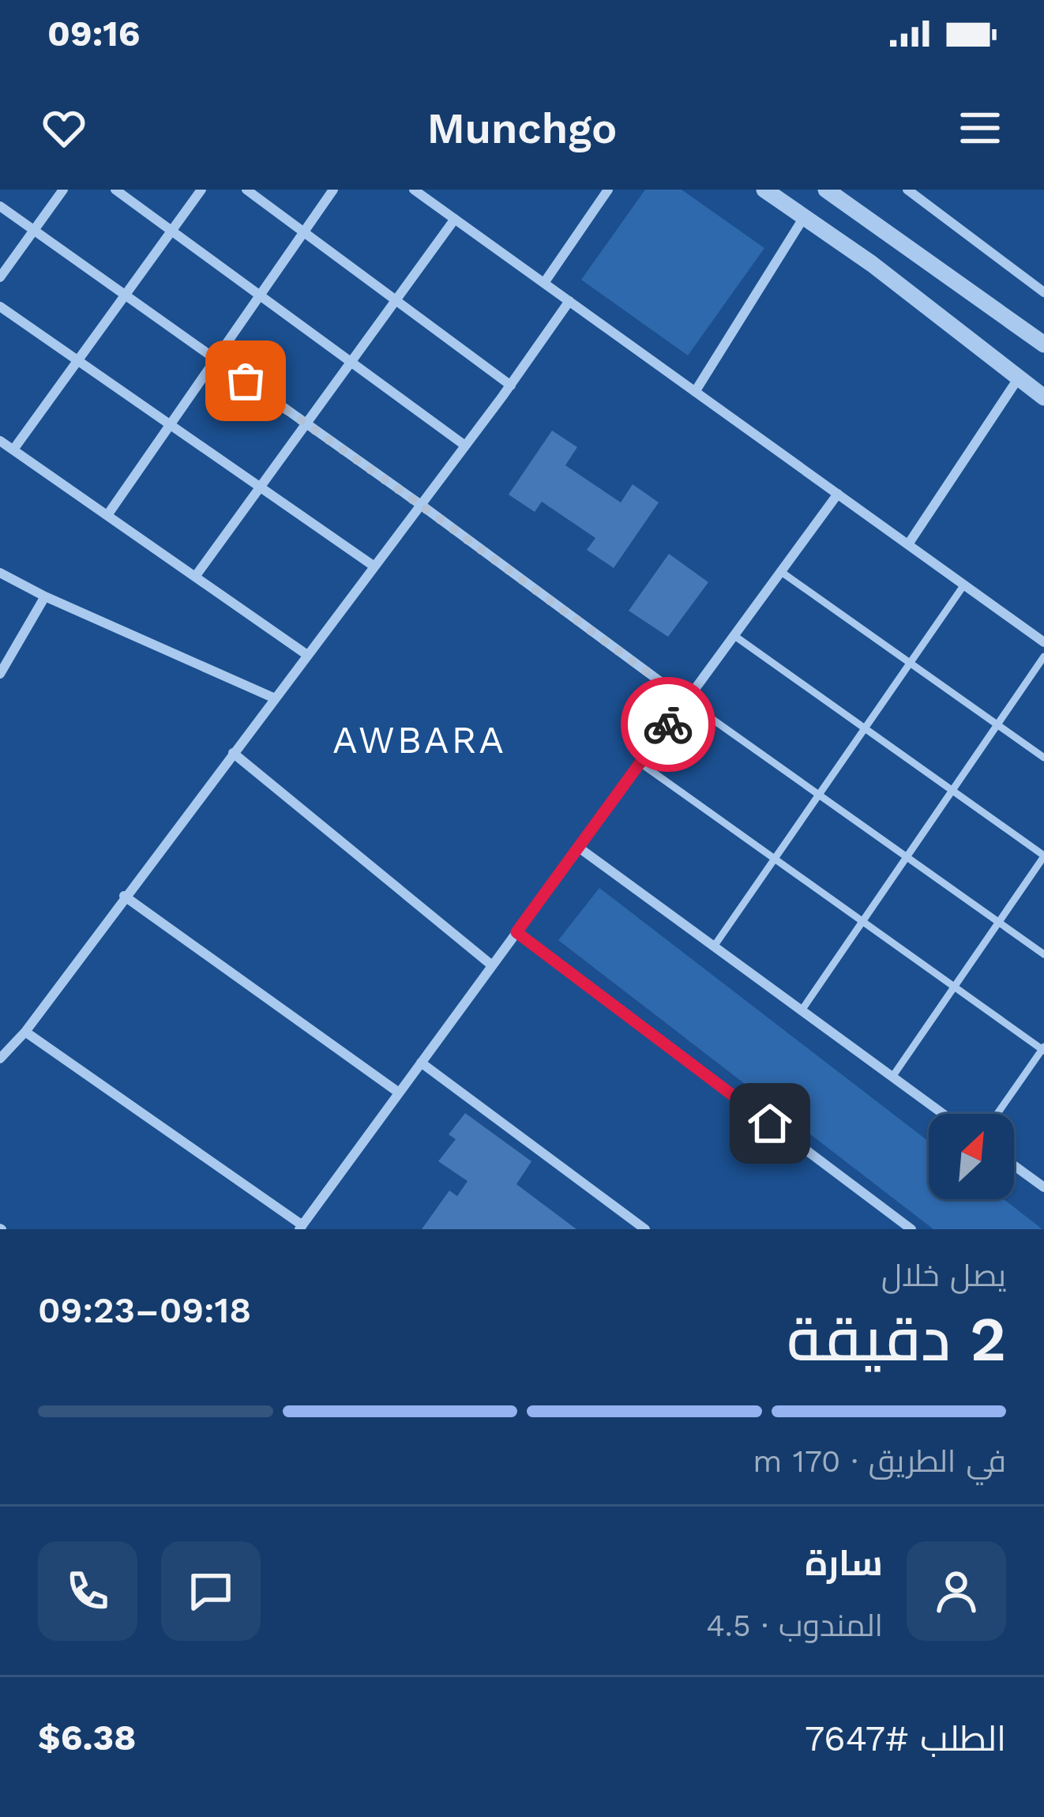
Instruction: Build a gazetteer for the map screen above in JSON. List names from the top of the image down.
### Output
{
  "districts": ["AWBARA"],
  "north": "top right",
  "page": {
    "status": "09:16",
    "header": "Munchgo",
    "heading": ["2 دقيقة", "يصل خلال", "09:18–09:23"],
    "panel": [
      "سارة",
      "المندوب · 4.5",
      "الطلب #7647",
      "$6.38"
    ],
    "bar": "في الطريق · 170 m"
  }
}
